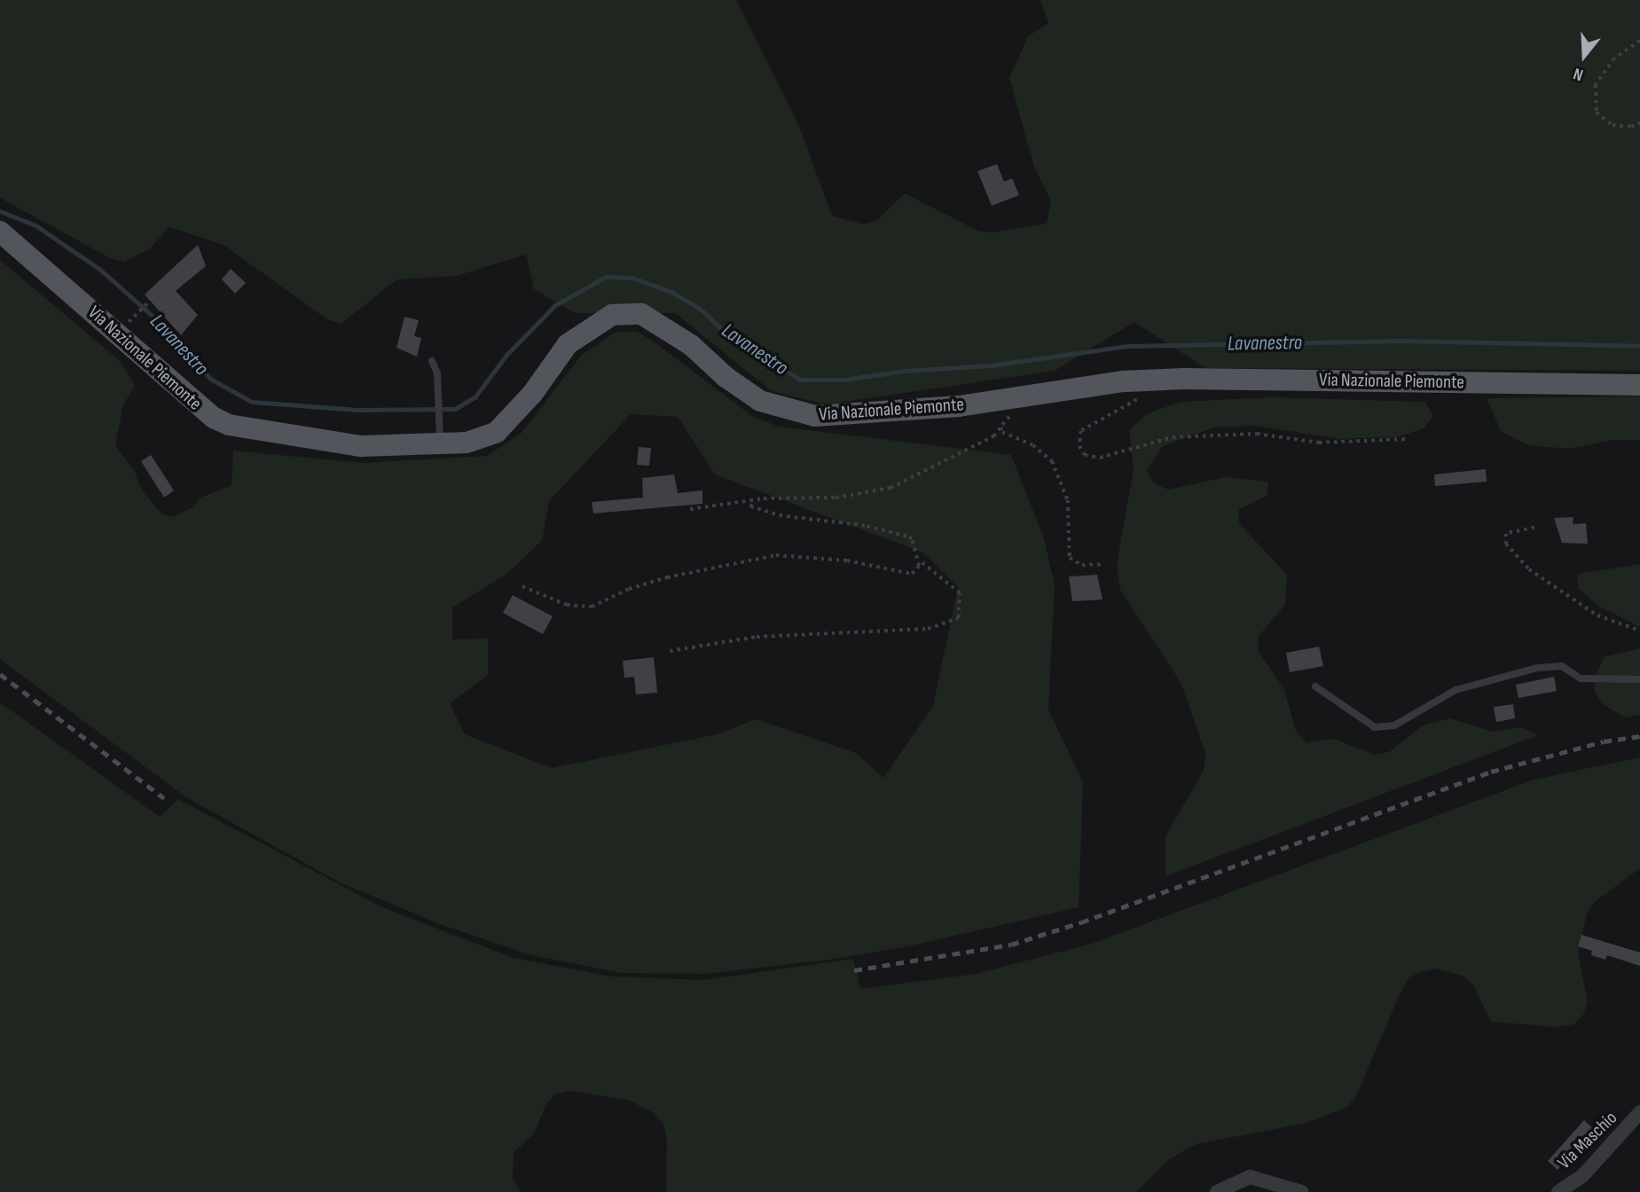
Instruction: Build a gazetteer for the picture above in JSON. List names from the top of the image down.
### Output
{
  "streets": {
    "main road": ["Via Nazionale Piemonte"],
    "street": ["Via Maschio"]
  },
  "water": ["Lavanestro"],
  "north": "bottom"
}
